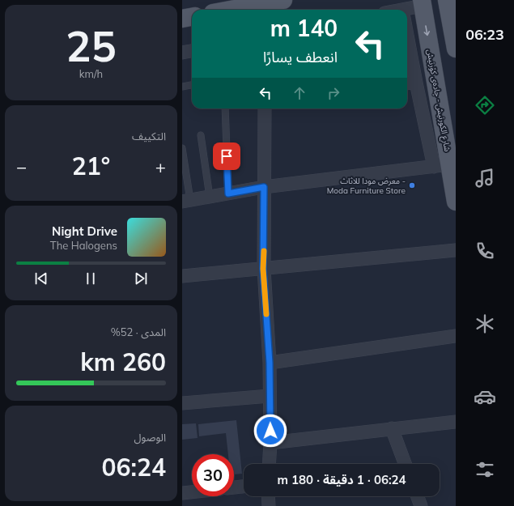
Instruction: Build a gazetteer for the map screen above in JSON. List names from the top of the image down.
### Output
{
  "streets": {
    "main road": ["شارع الكورنيش - جادەی کۆرنیش"]
  },
  "one_way": ["شارع الكورنيش - جادەی کۆرنیش"],
  "places": ["معرض مودا للاثاث - Moda Furniture Store"],
  "page": {
    "tabs": "06:23",
    "tile": [
      ["25", "km/h"],
      "التكييف",
      ["المدى · 52%", "260 km"],
      ["الوصول", "06:24"]
    ],
    "turn": ["140 m", "انعطف يسارًا"],
    "heat": ["−", "21°", "+"],
    "song": ["Night Drive", "The Halogens"],
    "limit": "30",
    "trip": "06:24 · 1 دقيقة · 180 m"
  }
}
